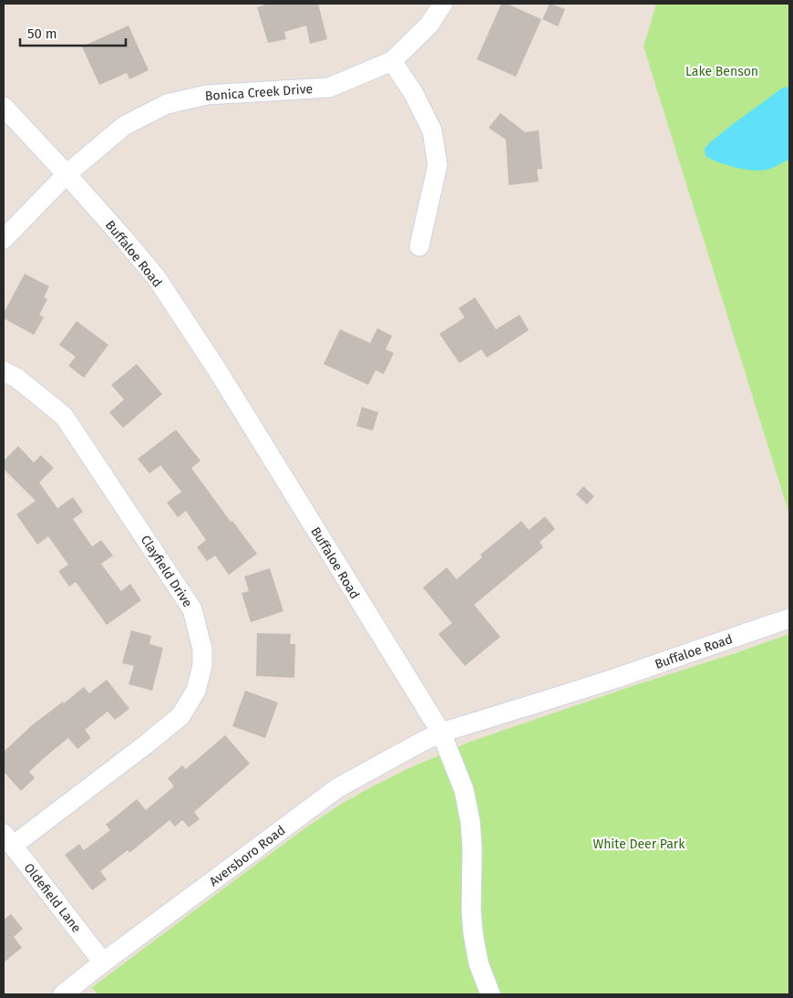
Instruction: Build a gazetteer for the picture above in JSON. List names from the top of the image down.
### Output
{
  "streets": {
    "street": [
      "Bonica Creek Drive",
      "Buffaloe Road",
      "Clayfield Drive",
      "Aversboro Road",
      "Oldefield Lane"
    ]
  },
  "crossings": [
    ["Bonica Creek Drive", "Buffaloe Road"],
    ["Buffaloe Road", "Aversboro Road"],
    ["Clayfield Drive", "Oldefield Lane"],
    ["Aversboro Road", "Oldefield Lane"]
  ],
  "parks": ["Lake Benson", "White Deer Park"],
  "scale_bar": "50 m"
}
